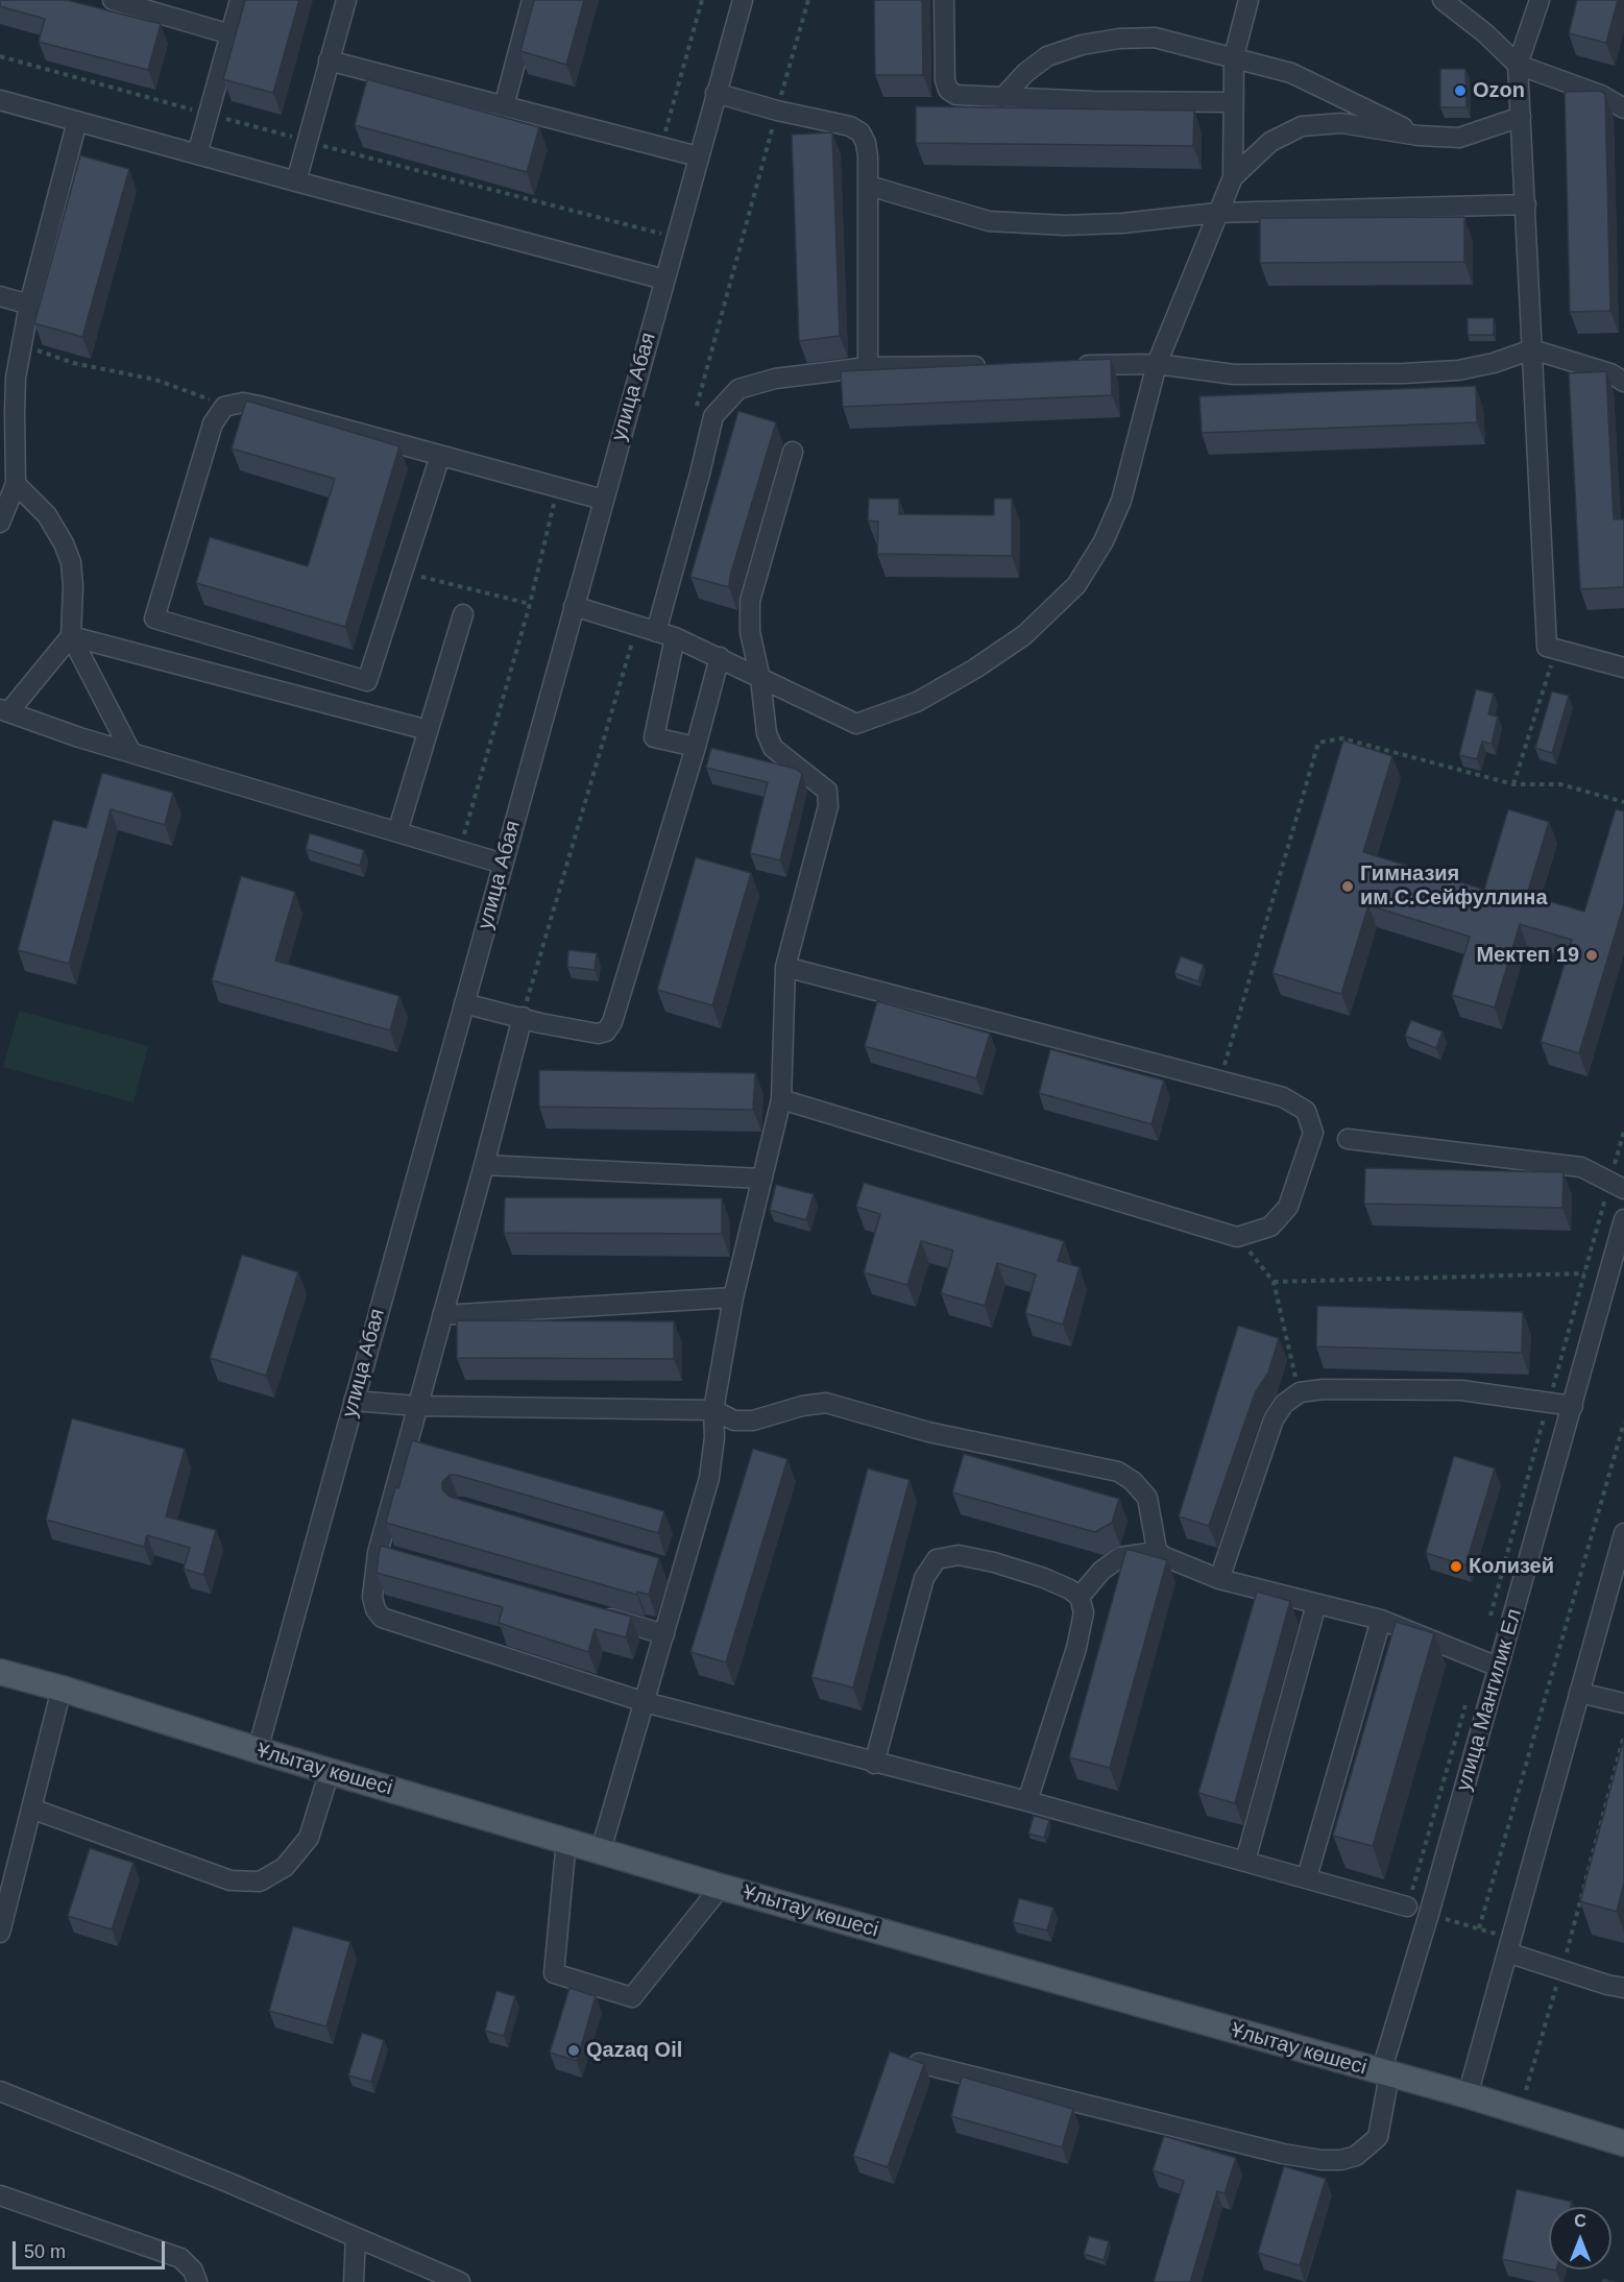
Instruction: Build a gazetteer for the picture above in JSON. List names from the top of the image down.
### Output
{
  "streets": {
    "main road": ["Ұлытау көшесі"],
    "street": ["улица Абая", "улица Мангилик Ел"]
  },
  "crossings": [
    ["улица Абая", "Ұлытау көшесі"],
    ["улица Мангилик Ел", "Ұлытау көшесі"]
  ],
  "places": [
    "Ozon",
    "Гимназия им.С.Сейфуллина",
    "Мектеп 19",
    "Колизей",
    "Qazaq Oil"
  ],
  "scale_bar": "50 m",
  "north": "top"
}
